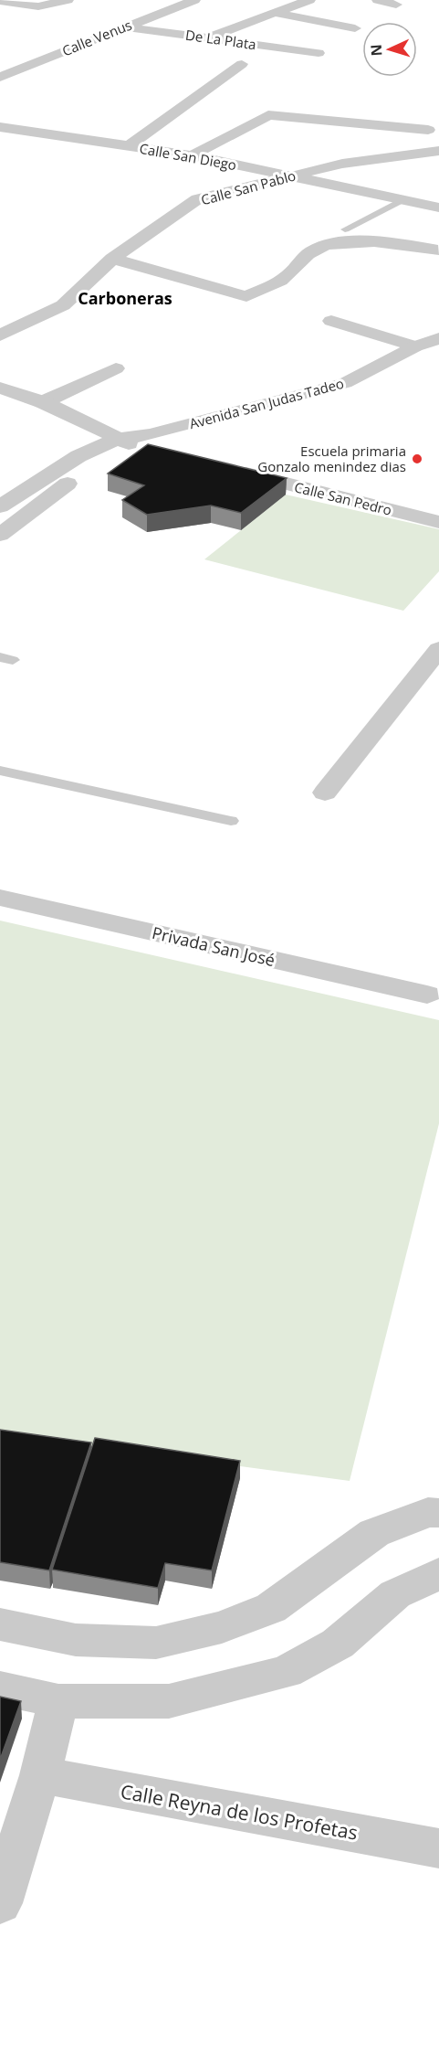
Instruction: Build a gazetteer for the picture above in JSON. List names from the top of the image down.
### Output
{
  "streets": {
    "street": [
      "Calle Venus",
      "De La Plata",
      "Calle San Diego",
      "Calle San Pablo",
      "Avenida San Judas Tadeo",
      "Calle San Pedro",
      "Privada San José",
      "Calle Reyna de los Profetas"
    ]
  },
  "crossings": [
    ["Calle Venus", "De La Plata"],
    ["Calle San Diego", "Calle San Pablo"]
  ],
  "districts": ["Carboneras"],
  "places": ["Escuela primaria Gonzalo menindez dias"],
  "north": "left"
}
